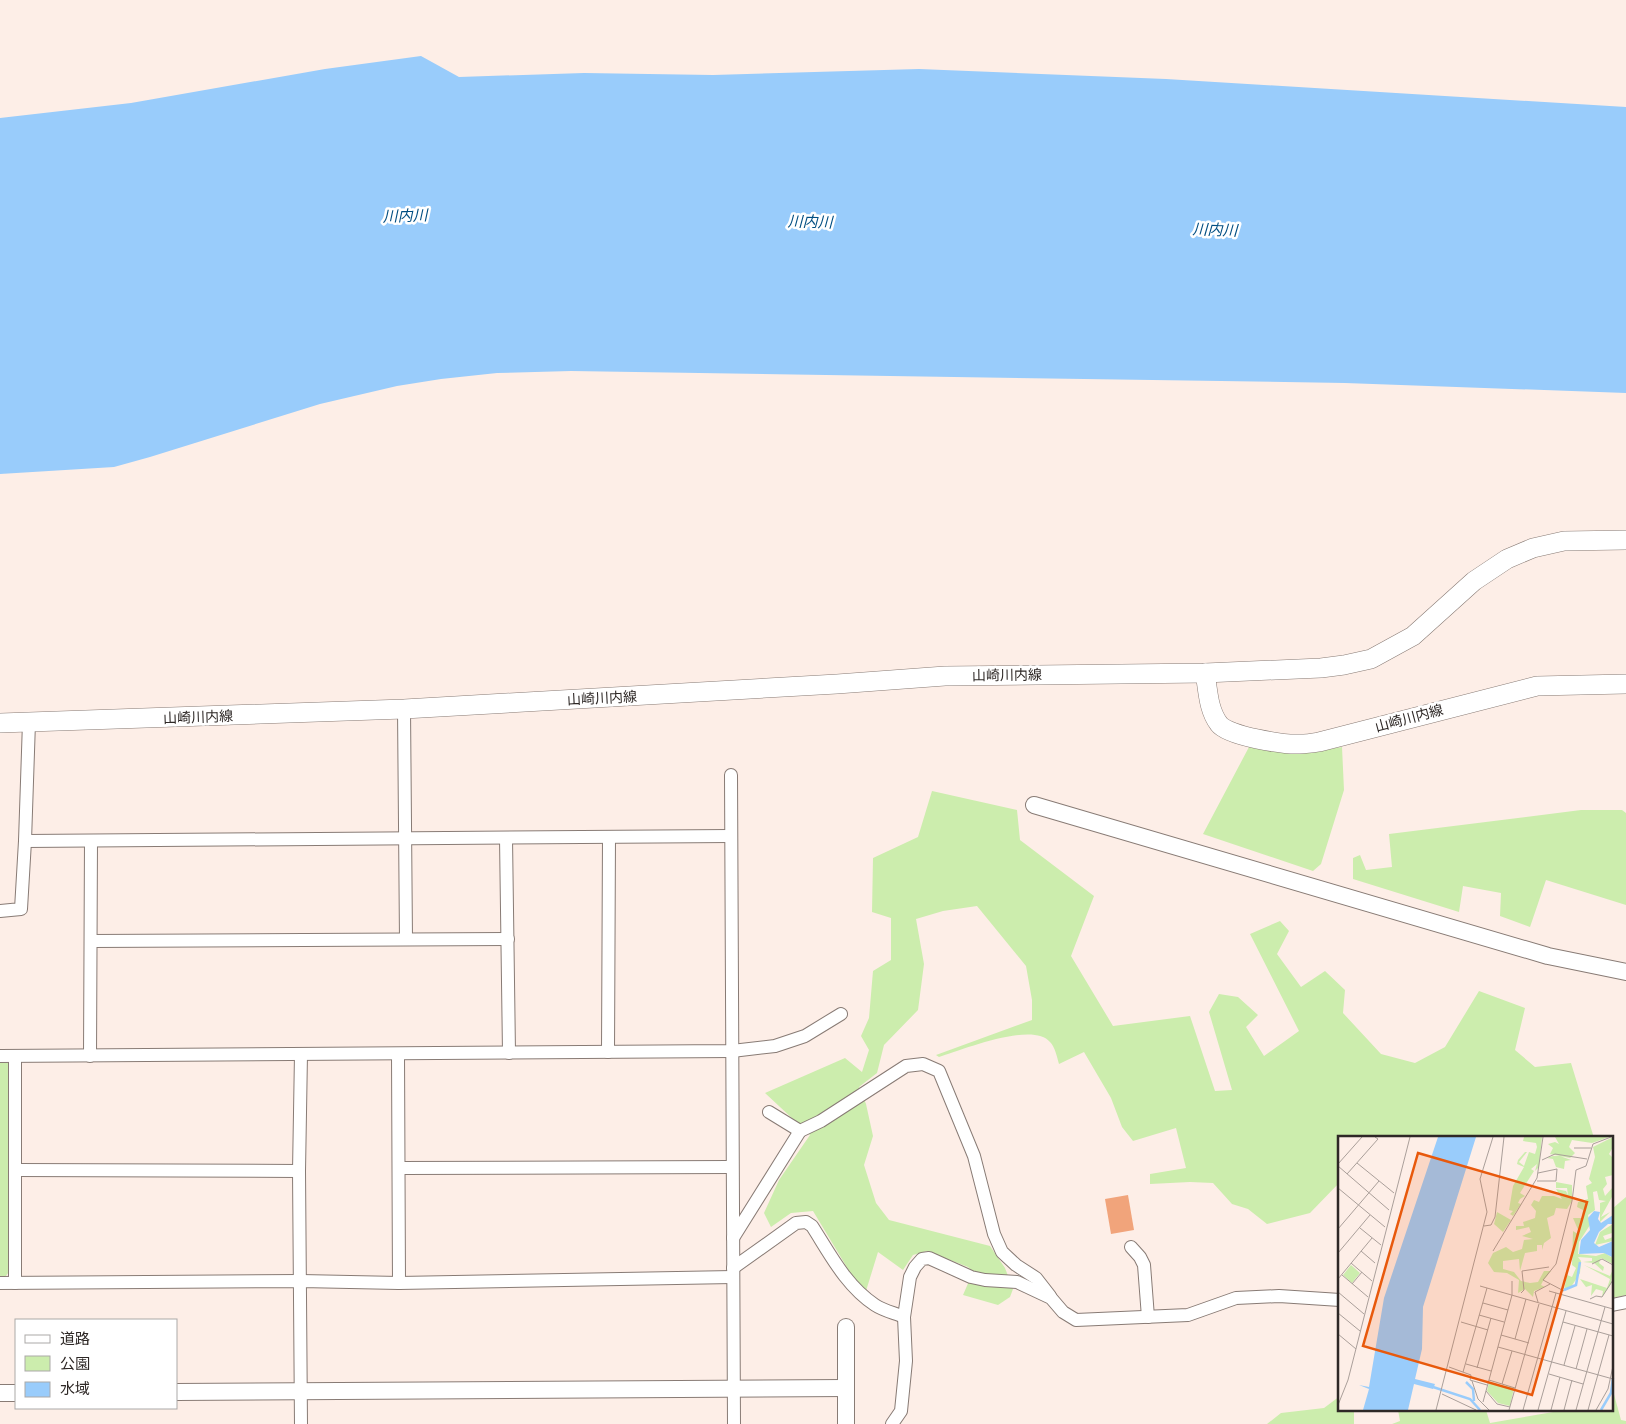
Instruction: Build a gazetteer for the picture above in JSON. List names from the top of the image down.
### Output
{
  "streets": {
    "main road": ["山崎川内線"]
  },
  "water": ["川内川"],
  "legend": ["道路", "公園", "水域"]
}
